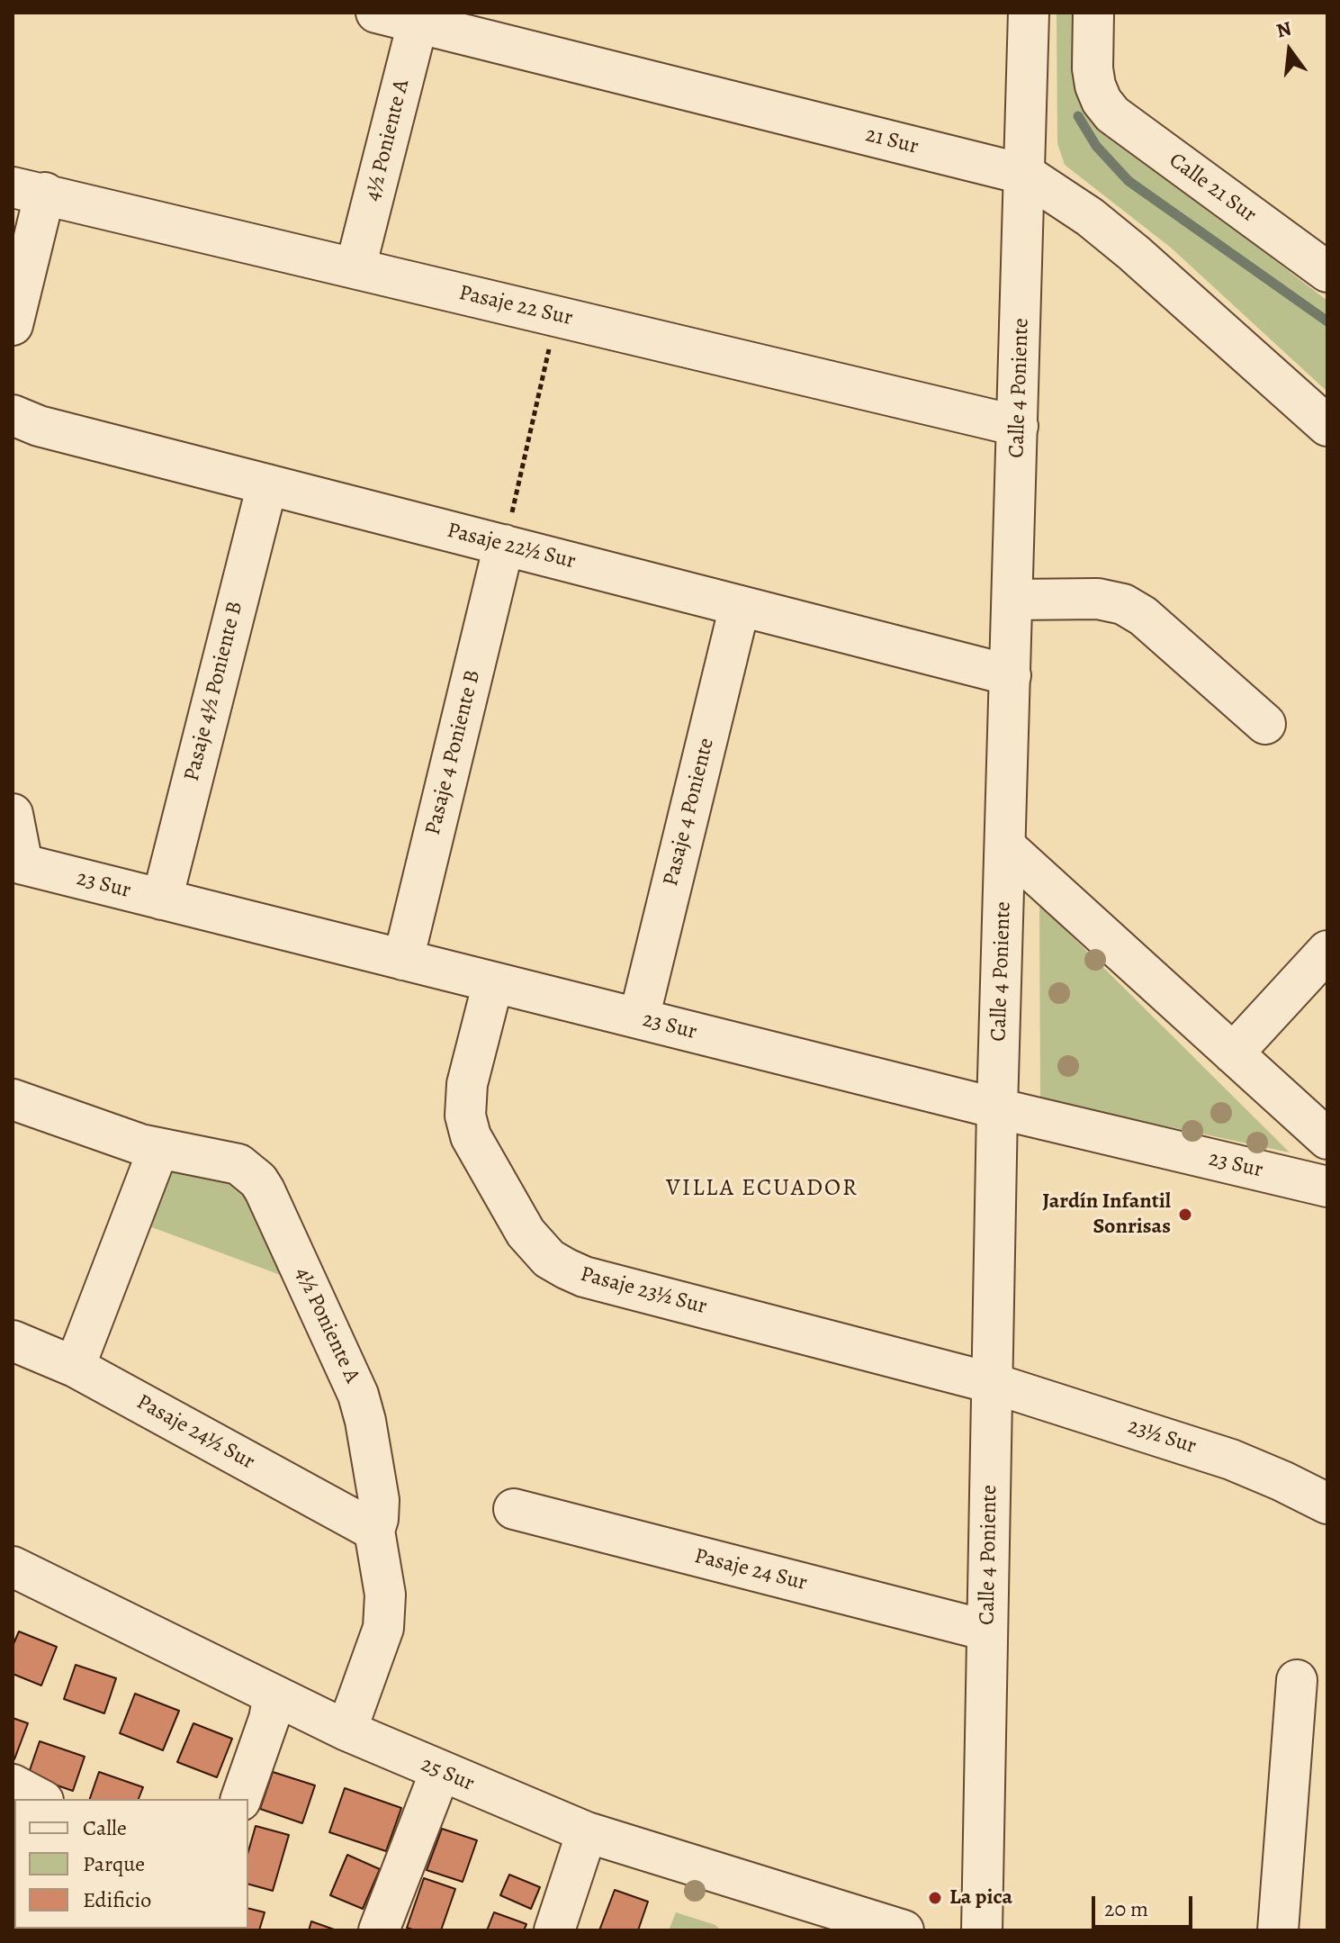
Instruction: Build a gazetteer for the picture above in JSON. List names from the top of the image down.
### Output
{
  "streets": {
    "street": [
      "4½ Poniente A",
      "21 Sur",
      "Calle 21 Sur",
      "Pasaje 22 Sur",
      "Calle 4 Poniente",
      "Pasaje 22½ Sur",
      "Pasaje 4½ Poniente B",
      "Pasaje 4 Poniente B",
      "Pasaje 4 Poniente",
      "23 Sur",
      "Pasaje 23½ Sur",
      "Pasaje 24½ Sur",
      "23½ Sur",
      "Pasaje 24 Sur",
      "25 Sur"
    ]
  },
  "crossings": [
    ["4½ Poniente A", "21 Sur"],
    ["4½ Poniente A", "Pasaje 22 Sur"],
    ["4½ Poniente A", "Pasaje 24½ Sur"],
    ["4½ Poniente A", "25 Sur"],
    ["21 Sur", "Calle 4 Poniente"],
    ["Pasaje 22 Sur", "Calle 4 Poniente"],
    ["Calle 4 Poniente", "Pasaje 22½ Sur"],
    ["Calle 4 Poniente", "23 Sur"],
    ["Calle 4 Poniente", "Pasaje 23½ Sur"],
    ["Calle 4 Poniente", "23½ Sur"],
    ["Calle 4 Poniente", "Pasaje 24 Sur"],
    ["Pasaje 22½ Sur", "Pasaje 4½ Poniente B"],
    ["Pasaje 22½ Sur", "Pasaje 4 Poniente B"],
    ["Pasaje 22½ Sur", "Pasaje 4 Poniente"],
    ["Pasaje 4½ Poniente B", "23 Sur"],
    ["Pasaje 4 Poniente B", "23 Sur"],
    ["Pasaje 4 Poniente", "23 Sur"],
    ["23 Sur", "Pasaje 23½ Sur"],
    ["Pasaje 23½ Sur", "23½ Sur"]
  ],
  "districts": ["VILLA ECUADOR"],
  "places": ["Jardín Infantil Sonrisas", "La pica"],
  "legend": ["Calle", "Parque", "Edificio"],
  "scale_bar": "20 m",
  "north": "top"
}
